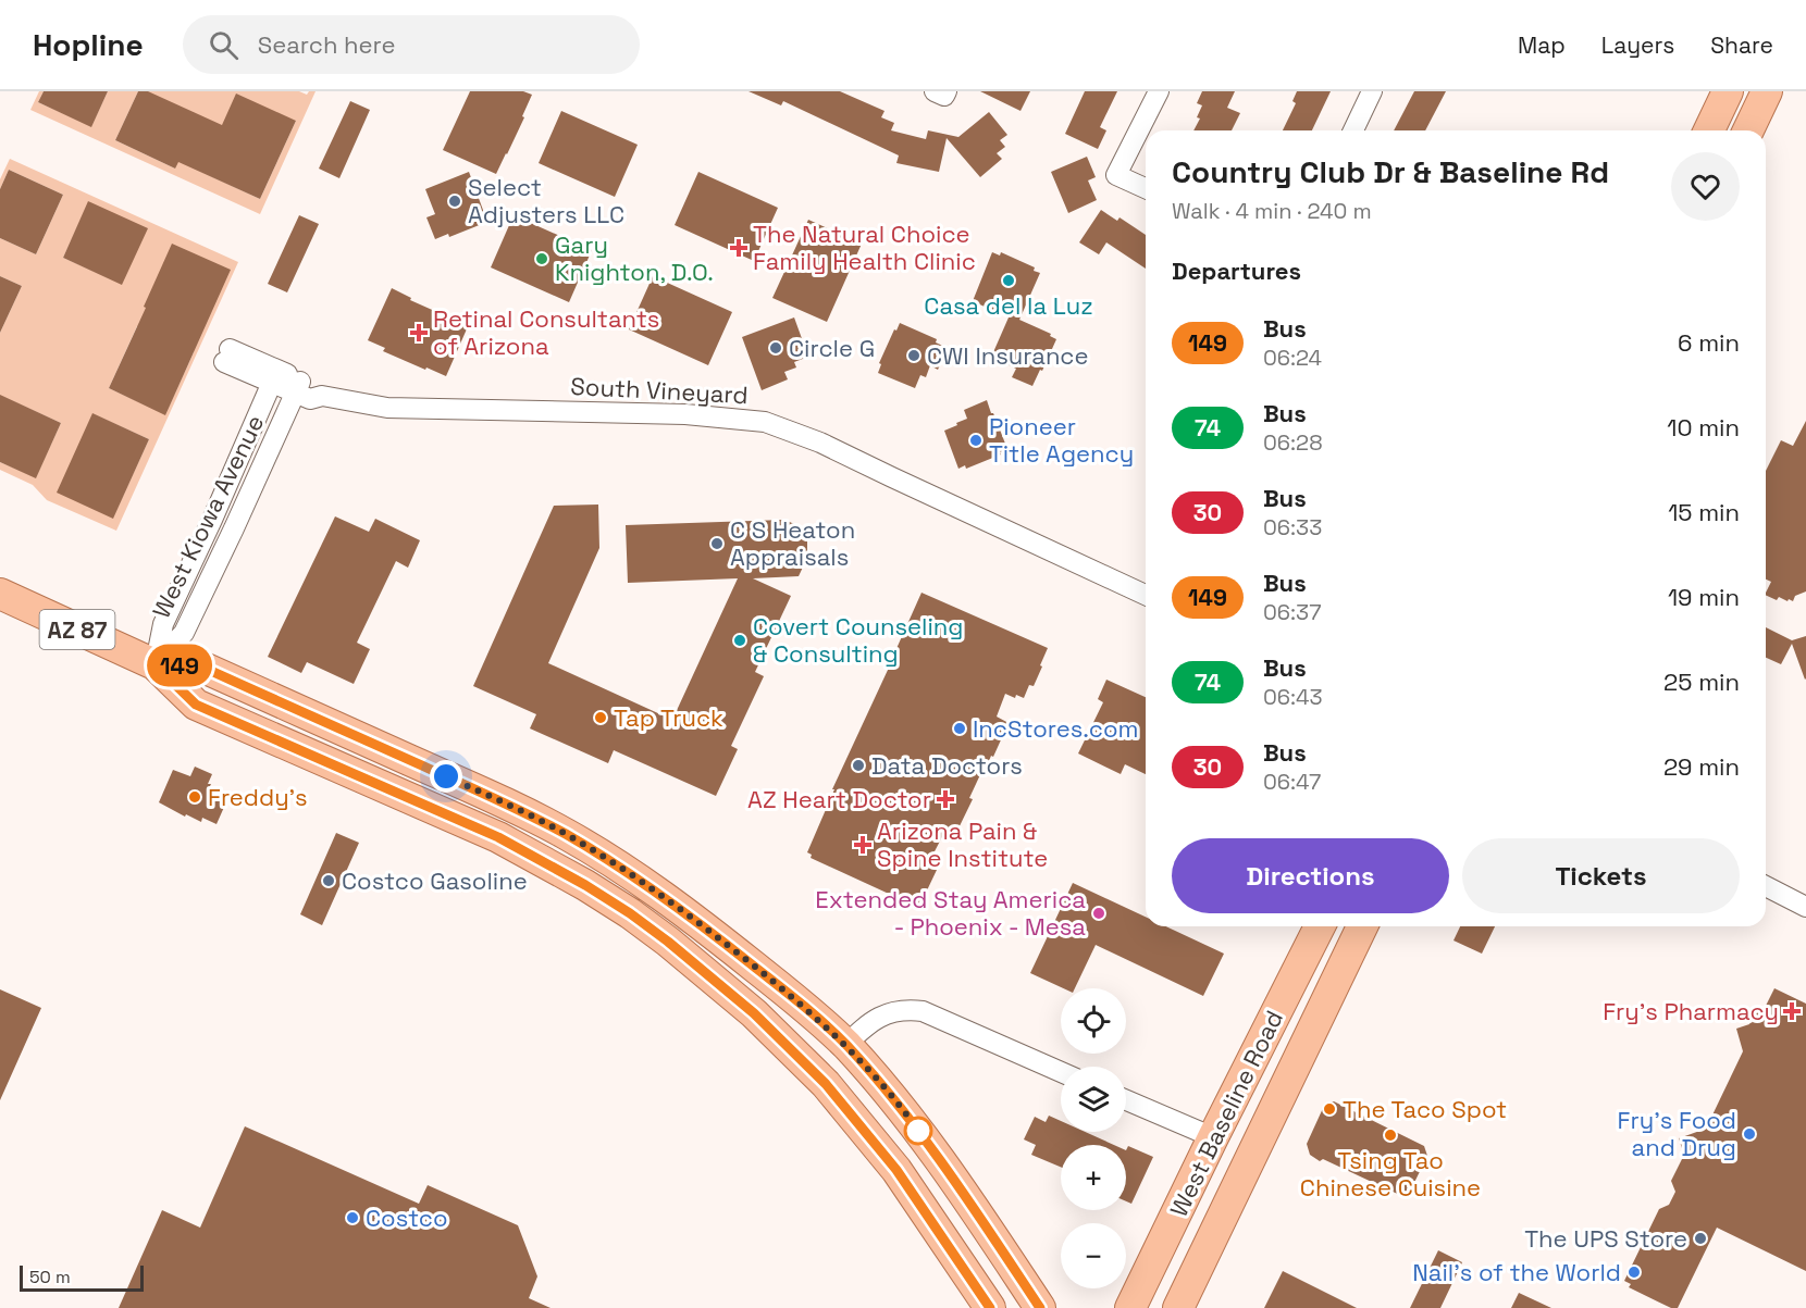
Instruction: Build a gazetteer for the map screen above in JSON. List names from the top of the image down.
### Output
{
  "streets": {
    "main road": ["AZ 87", "West Baseline Road"],
    "street": ["South Vineyard", "West Kiowa Avenue"]
  },
  "crossings": [
    ["South Vineyard", "West Kiowa Avenue"],
    ["West Kiowa Avenue", "AZ 87"]
  ],
  "places": {
    "other": [
      "Select Adjusters LLC",
      "Gary Knighton, D.O.",
      "Casa del la Luz",
      "Circle G",
      "CWI Insurance",
      "Pioneer Title Agency",
      "C S Heaton Appraisals",
      "Covert Counseling & Consulting",
      "Tap Truck",
      "IncStores.com",
      "Data Doctors",
      "Freddy's",
      "Costco Gasoline",
      "Extended Stay America - Phoenix - Mesa",
      "The Taco Spot",
      "Fry's Food and Drug",
      "Tsing Tao Chinese Cuisine",
      "Costco",
      "The UPS Store",
      "Nail's of the World"
    ],
    "health": [
      "The Natural Choice Family Health Clinic",
      "Retinal Consultants of Arizona",
      "AZ Heart Doctor",
      "Arizona Pain & Spine Institute",
      "Fry's Pharmacy"
    ]
  },
  "lines": ["bus line 149"],
  "scale_bar": "50 m",
  "page": {
    "header": "Hopline",
    "search": "Search here",
    "nav": ["Map", "Layers", "Share"],
    "on_map": "149",
    "heading": [
      ["Country Club Dr & Baseline Rd", "Walk · 4 min · 240 m"],
      "Departures"
    ],
    "list": [
      {
        "mark": "149",
        "name": "Bus",
        "note": "06:24",
        "value": "6 min"
      },
      {
        "mark": "74",
        "name": "Bus",
        "note": "06:28",
        "value": "10 min"
      },
      {
        "mark": "30",
        "name": "Bus",
        "note": "06:33",
        "value": "15 min"
      },
      {
        "mark": "149",
        "name": "Bus",
        "note": "06:37",
        "value": "19 min"
      },
      {
        "mark": "74",
        "name": "Bus",
        "note": "06:43",
        "value": "25 min"
      },
      {
        "mark": "30",
        "name": "Bus",
        "note": "06:47",
        "value": "29 min"
      }
    ],
    "buttons": ["Directions", "Tickets"],
    "map_buttons": ["+", "−"],
    "scale": "50 m"
  }
}
